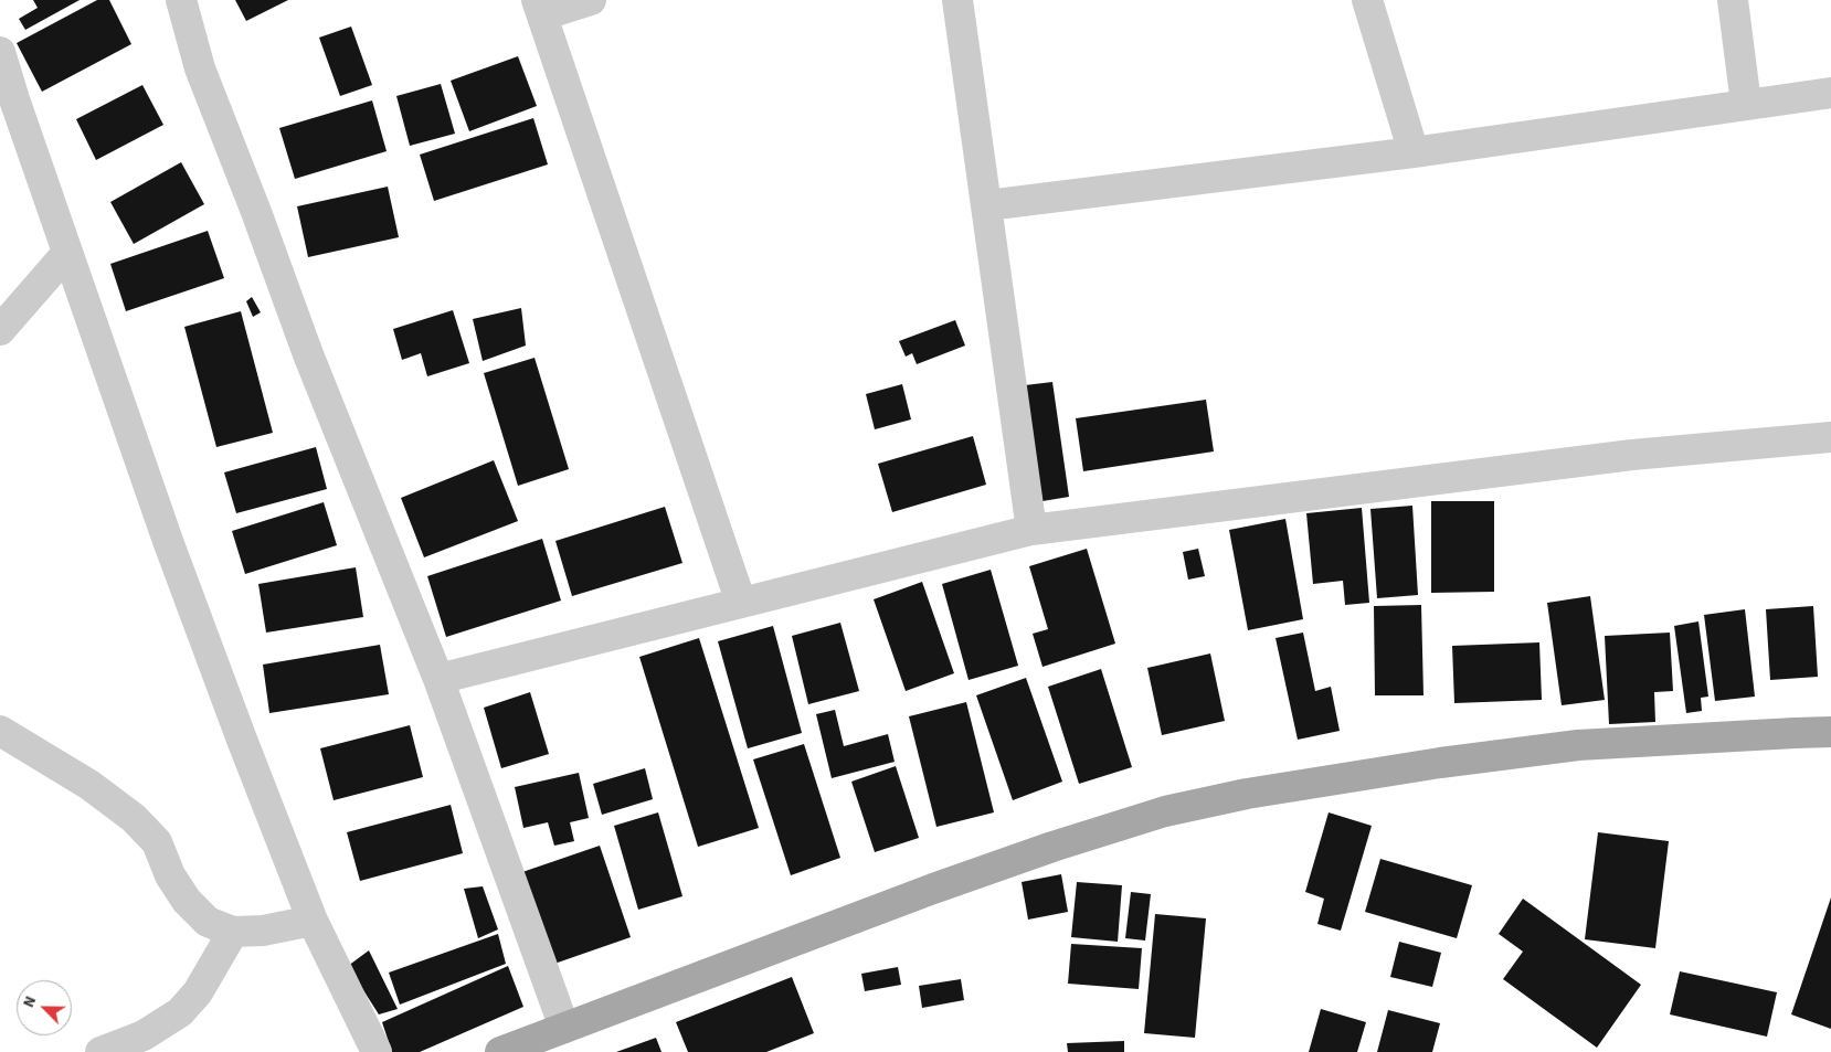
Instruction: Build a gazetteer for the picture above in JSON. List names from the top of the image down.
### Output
{
  "north": "top left"
}
